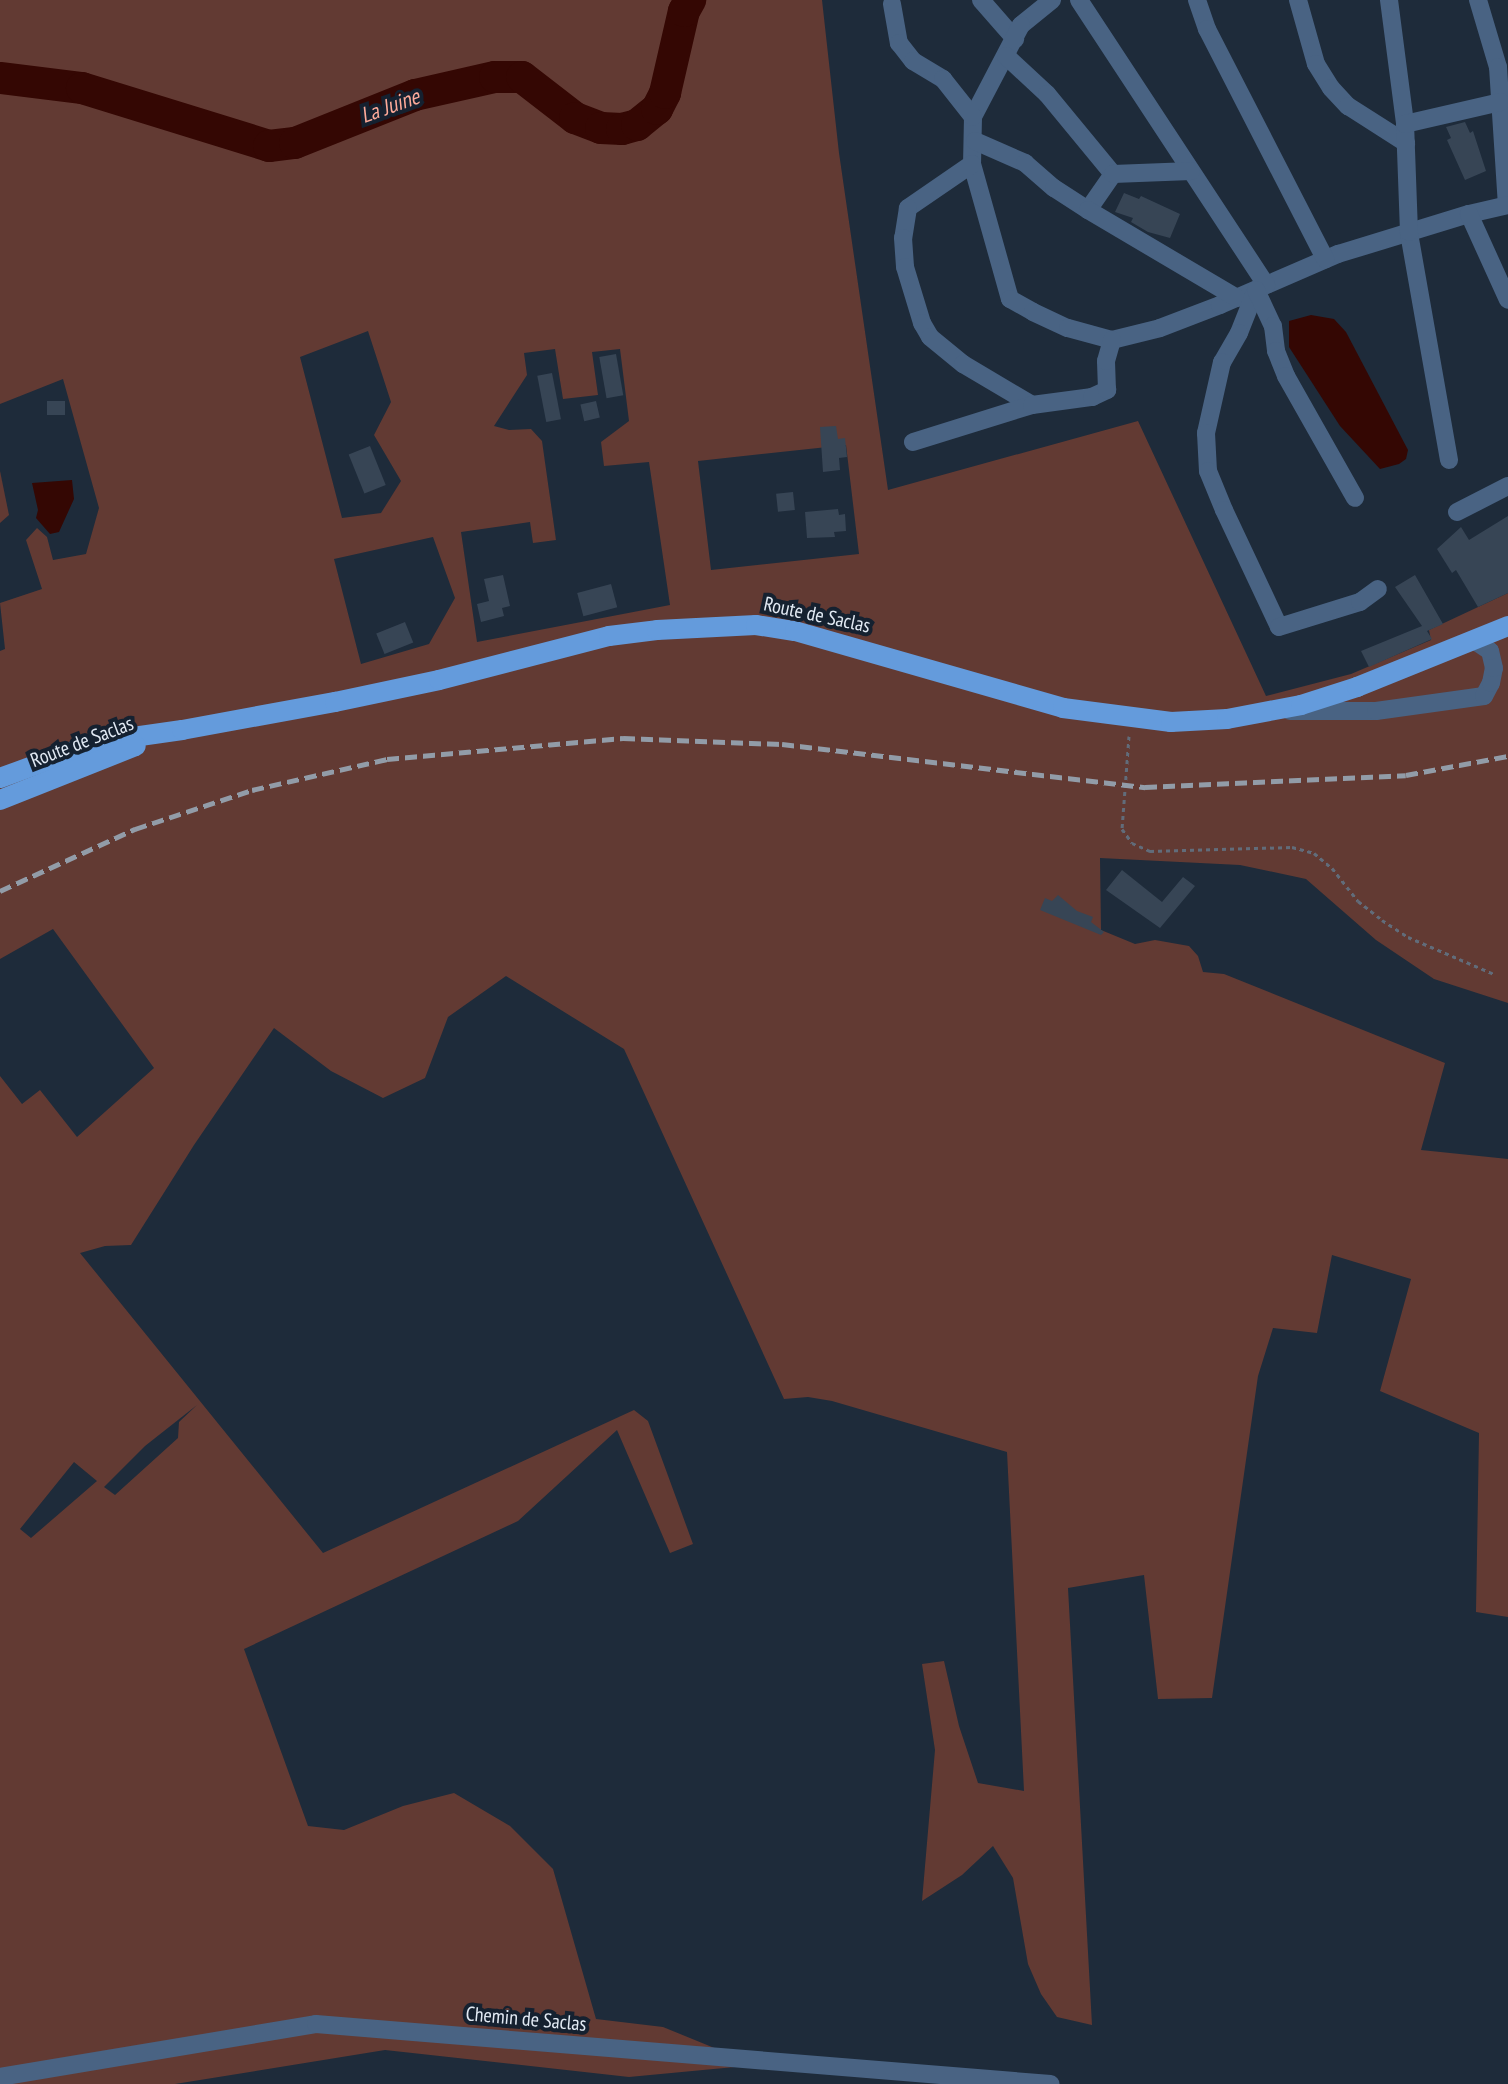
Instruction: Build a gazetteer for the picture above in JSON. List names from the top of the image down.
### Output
{
  "streets": {
    "main road": ["Route de Saclas"],
    "street": ["Chemin de Saclas"]
  },
  "water": ["La Juine"]
}
